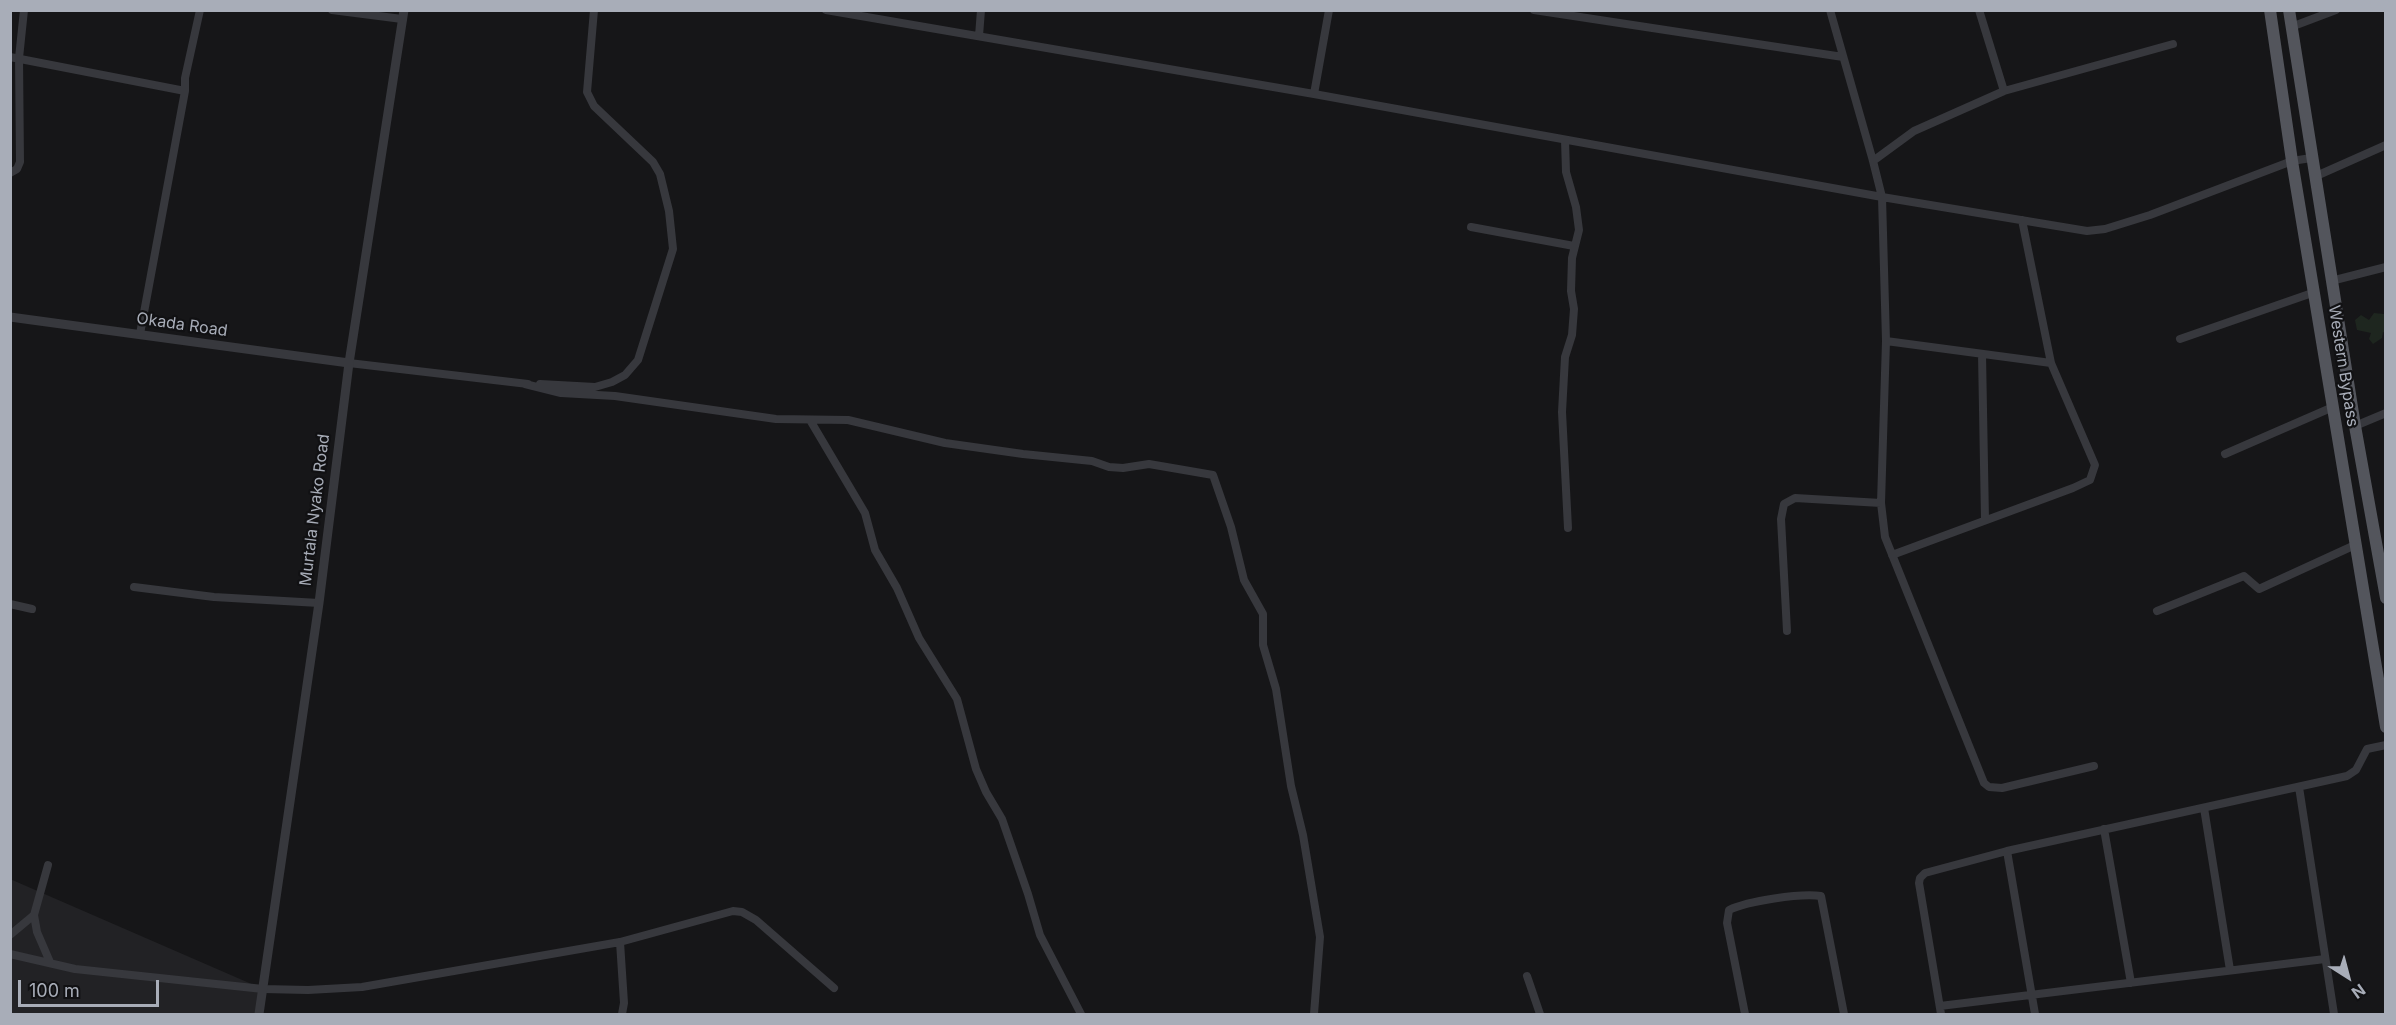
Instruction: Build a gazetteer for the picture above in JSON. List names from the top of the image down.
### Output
{
  "streets": {
    "main road": ["Western Bypass"],
    "street": ["Okada Road", "Murtala Nyako Road"]
  },
  "crossings": [
    ["Okada Road", "Murtala Nyako Road"]
  ],
  "scale_bar": "100 m",
  "north": "bottom right"
}
